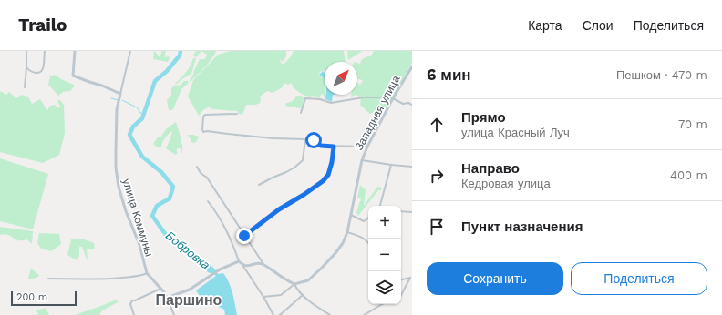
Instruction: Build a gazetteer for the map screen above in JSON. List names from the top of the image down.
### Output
{
  "streets": {
    "street": ["Западная улица", "улица Коммуны"]
  },
  "districts": ["Паршино"],
  "water": ["Бобровка"],
  "scale_bar": "200 m",
  "north": "top right",
  "page": {
    "header": "Trailo",
    "nav": ["Карта", "Слои", "Поделиться"],
    "heading": ["6 мин", "Пешком · 470 m"],
    "list": [
      ["Прямо", "улица Красный Луч", "70 m"],
      ["Направо", "Кедровая улица", "400 m"],
      "Пункт назначения"
    ],
    "map_buttons": ["+", "−"],
    "buttons": ["Сохранить", "Поделиться"],
    "scale": "200 m"
  }
}
